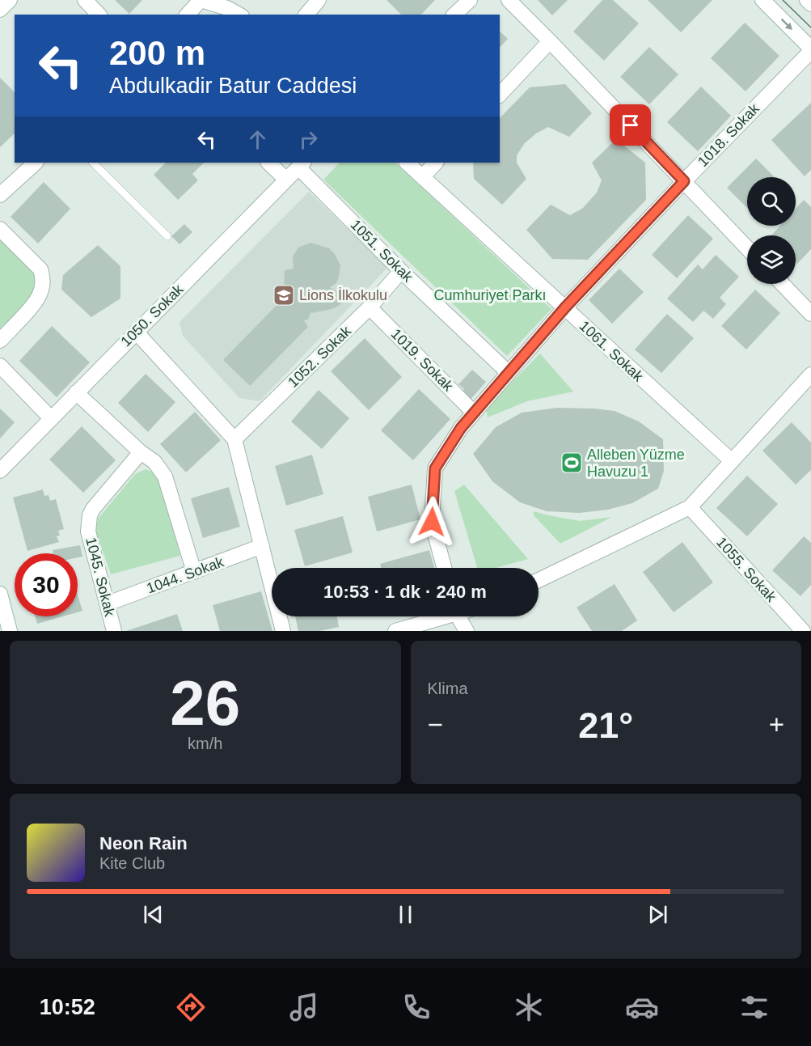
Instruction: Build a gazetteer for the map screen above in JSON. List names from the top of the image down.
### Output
{
  "streets": {
    "street": [
      "1018. Sokak",
      "1051. Sokak",
      "1050. Sokak",
      "1061. Sokak",
      "1052. Sokak",
      "1019. Sokak",
      "1055. Sokak",
      "1044. Sokak",
      "1045. Sokak"
    ]
  },
  "crossings": [
    ["1018. Sokak", "1051. Sokak"],
    ["1018. Sokak", "1061. Sokak"],
    ["1018. Sokak", "1019. Sokak"],
    ["1051. Sokak", "1050. Sokak"],
    ["1051. Sokak", "1052. Sokak"],
    ["1052. Sokak", "1019. Sokak"],
    ["1044. Sokak", "1045. Sokak"]
  ],
  "parks": ["Cumhuriyet Parkı"],
  "places": {
    "school or university": ["Lions İlkokulu"],
    "sports": ["Alleben Yüzme Havuzu 1"]
  },
  "page": {
    "turn": ["200 m", "Abdulkadir Batur Caddesi"],
    "limit": "30",
    "trip": "10:53 · 1 dk · 240 m",
    "tile": [
      ["26", "km/h"],
      "Klima"
    ],
    "heat": ["−", "21°", "+"],
    "song": ["Neon Rain", "Kite Club"],
    "tabs": "10:52"
  }
}
